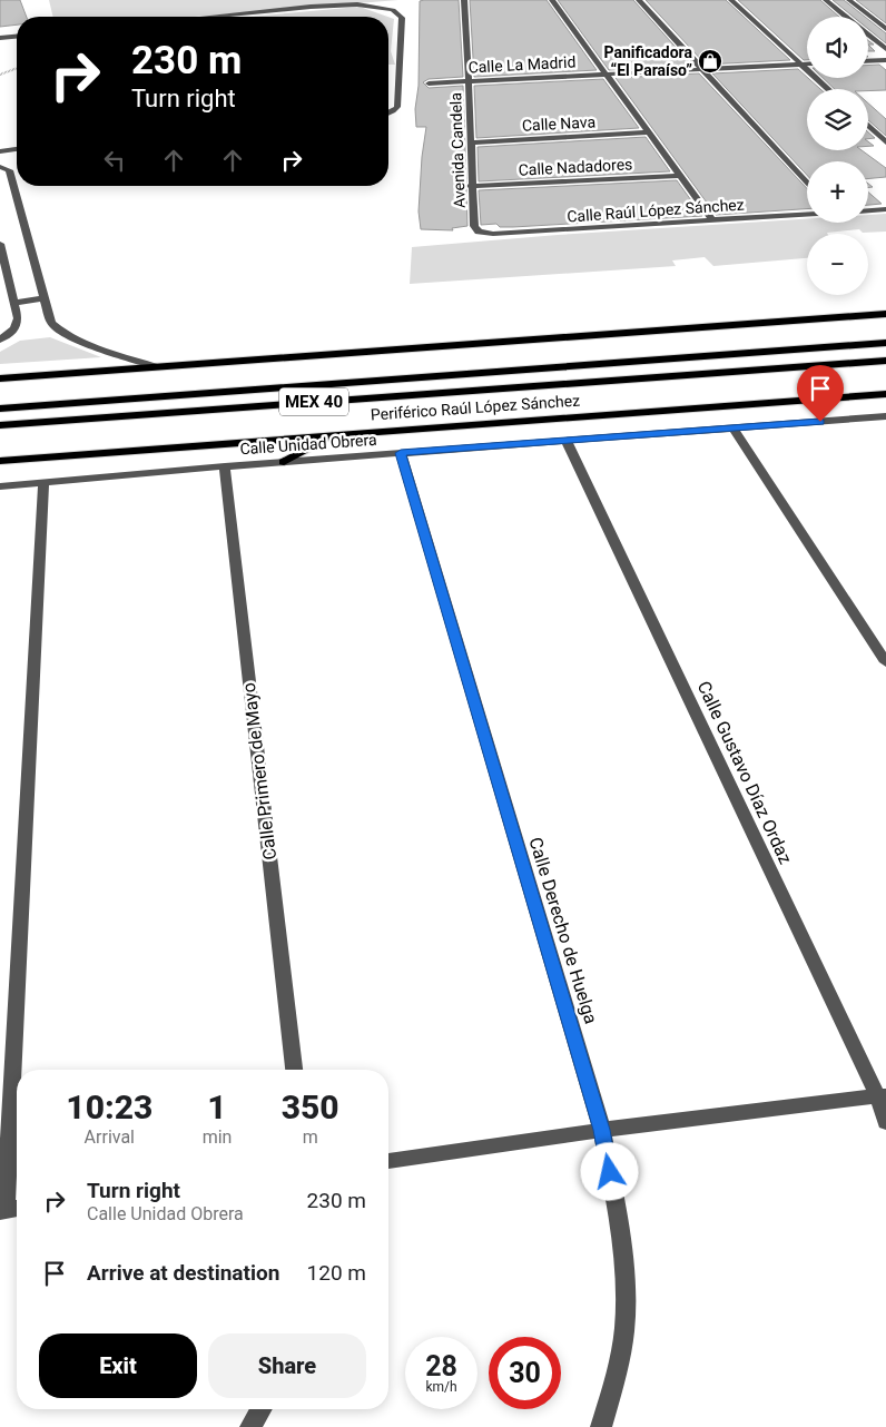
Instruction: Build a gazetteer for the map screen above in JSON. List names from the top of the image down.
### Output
{
  "streets": {
    "highway": ["MEX 40", "Periférico Raúl López Sánchez"],
    "street": [
      "Calle La Madrid",
      "Calle Nava",
      "Avenida Candela",
      "Calle Nadadores",
      "Calle Raúl López Sánchez",
      "Calle Unidad Obrera",
      "Calle Primero de Mayo",
      "Calle Gustavo Díaz Ordaz",
      "Calle Derecho de Huelga"
    ]
  },
  "crossings": [
    ["Calle La Madrid", "Avenida Candela"],
    ["Calle Nava", "Avenida Candela"],
    ["Avenida Candela", "Calle Nadadores"],
    ["Avenida Candela", "Calle Raúl López Sánchez"],
    ["Calle Unidad Obrera", "Calle Primero de Mayo"],
    ["Calle Unidad Obrera", "Calle Gustavo Díaz Ordaz"],
    ["Calle Unidad Obrera", "Calle Derecho de Huelga"]
  ],
  "places": {
    "shop": ["Panificadora “El Paraíso”"]
  },
  "page": {
    "map_buttons": ["+", "−"],
    "turn": ["230 m", "Turn right"],
    "eta": [
      "10:23",
      "Arrival",
      "1",
      "min",
      "350",
      "m"
    ],
    "list": [
      {
        "name": "Turn right",
        "note": "Calle Unidad Obrera",
        "value": "230 m"
      },
      {
        "name": "Arrive at destination",
        "value": "120 m"
      }
    ],
    "buttons": ["Exit", "Share"],
    "speed": "28 km/h",
    "limit": "30"
  }
}
